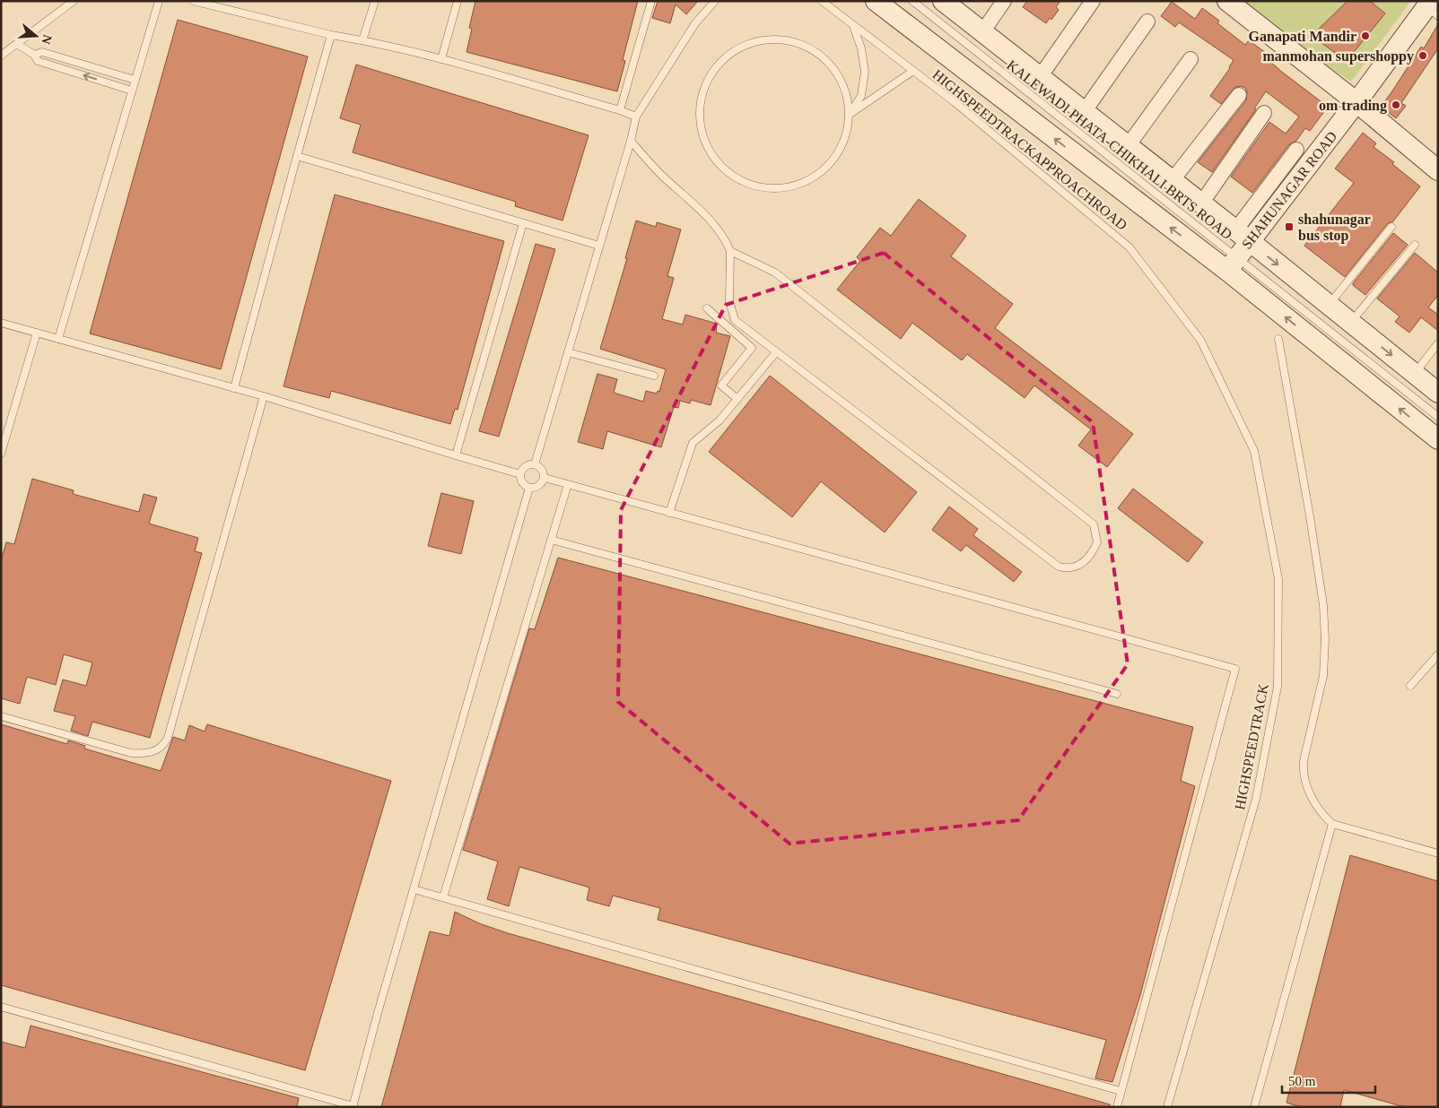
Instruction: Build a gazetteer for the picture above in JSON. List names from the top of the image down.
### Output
{
  "streets": {
    "main road": ["SHAHUNAGAR ROAD"],
    "lane": ["HIGHSPEEDTRACKAPPROACHROAD", "KALEWADI PHATA-CHIKHALI BRTS ROAD", "HIGHSPEEDTRACK"]
  },
  "crossings": [
    ["HIGHSPEEDTRACKAPPROACHROAD", "HIGHSPEEDTRACK"],
    ["KALEWADI PHATA-CHIKHALI BRTS ROAD", "SHAHUNAGAR ROAD"]
  ],
  "places": {
    "other": ["Ganapati Mandir", "manmohan supershoppy", "om trading"],
    "transit": ["shahunagar bus stop"]
  },
  "scale_bar": "50 m",
  "north": "right"
}
